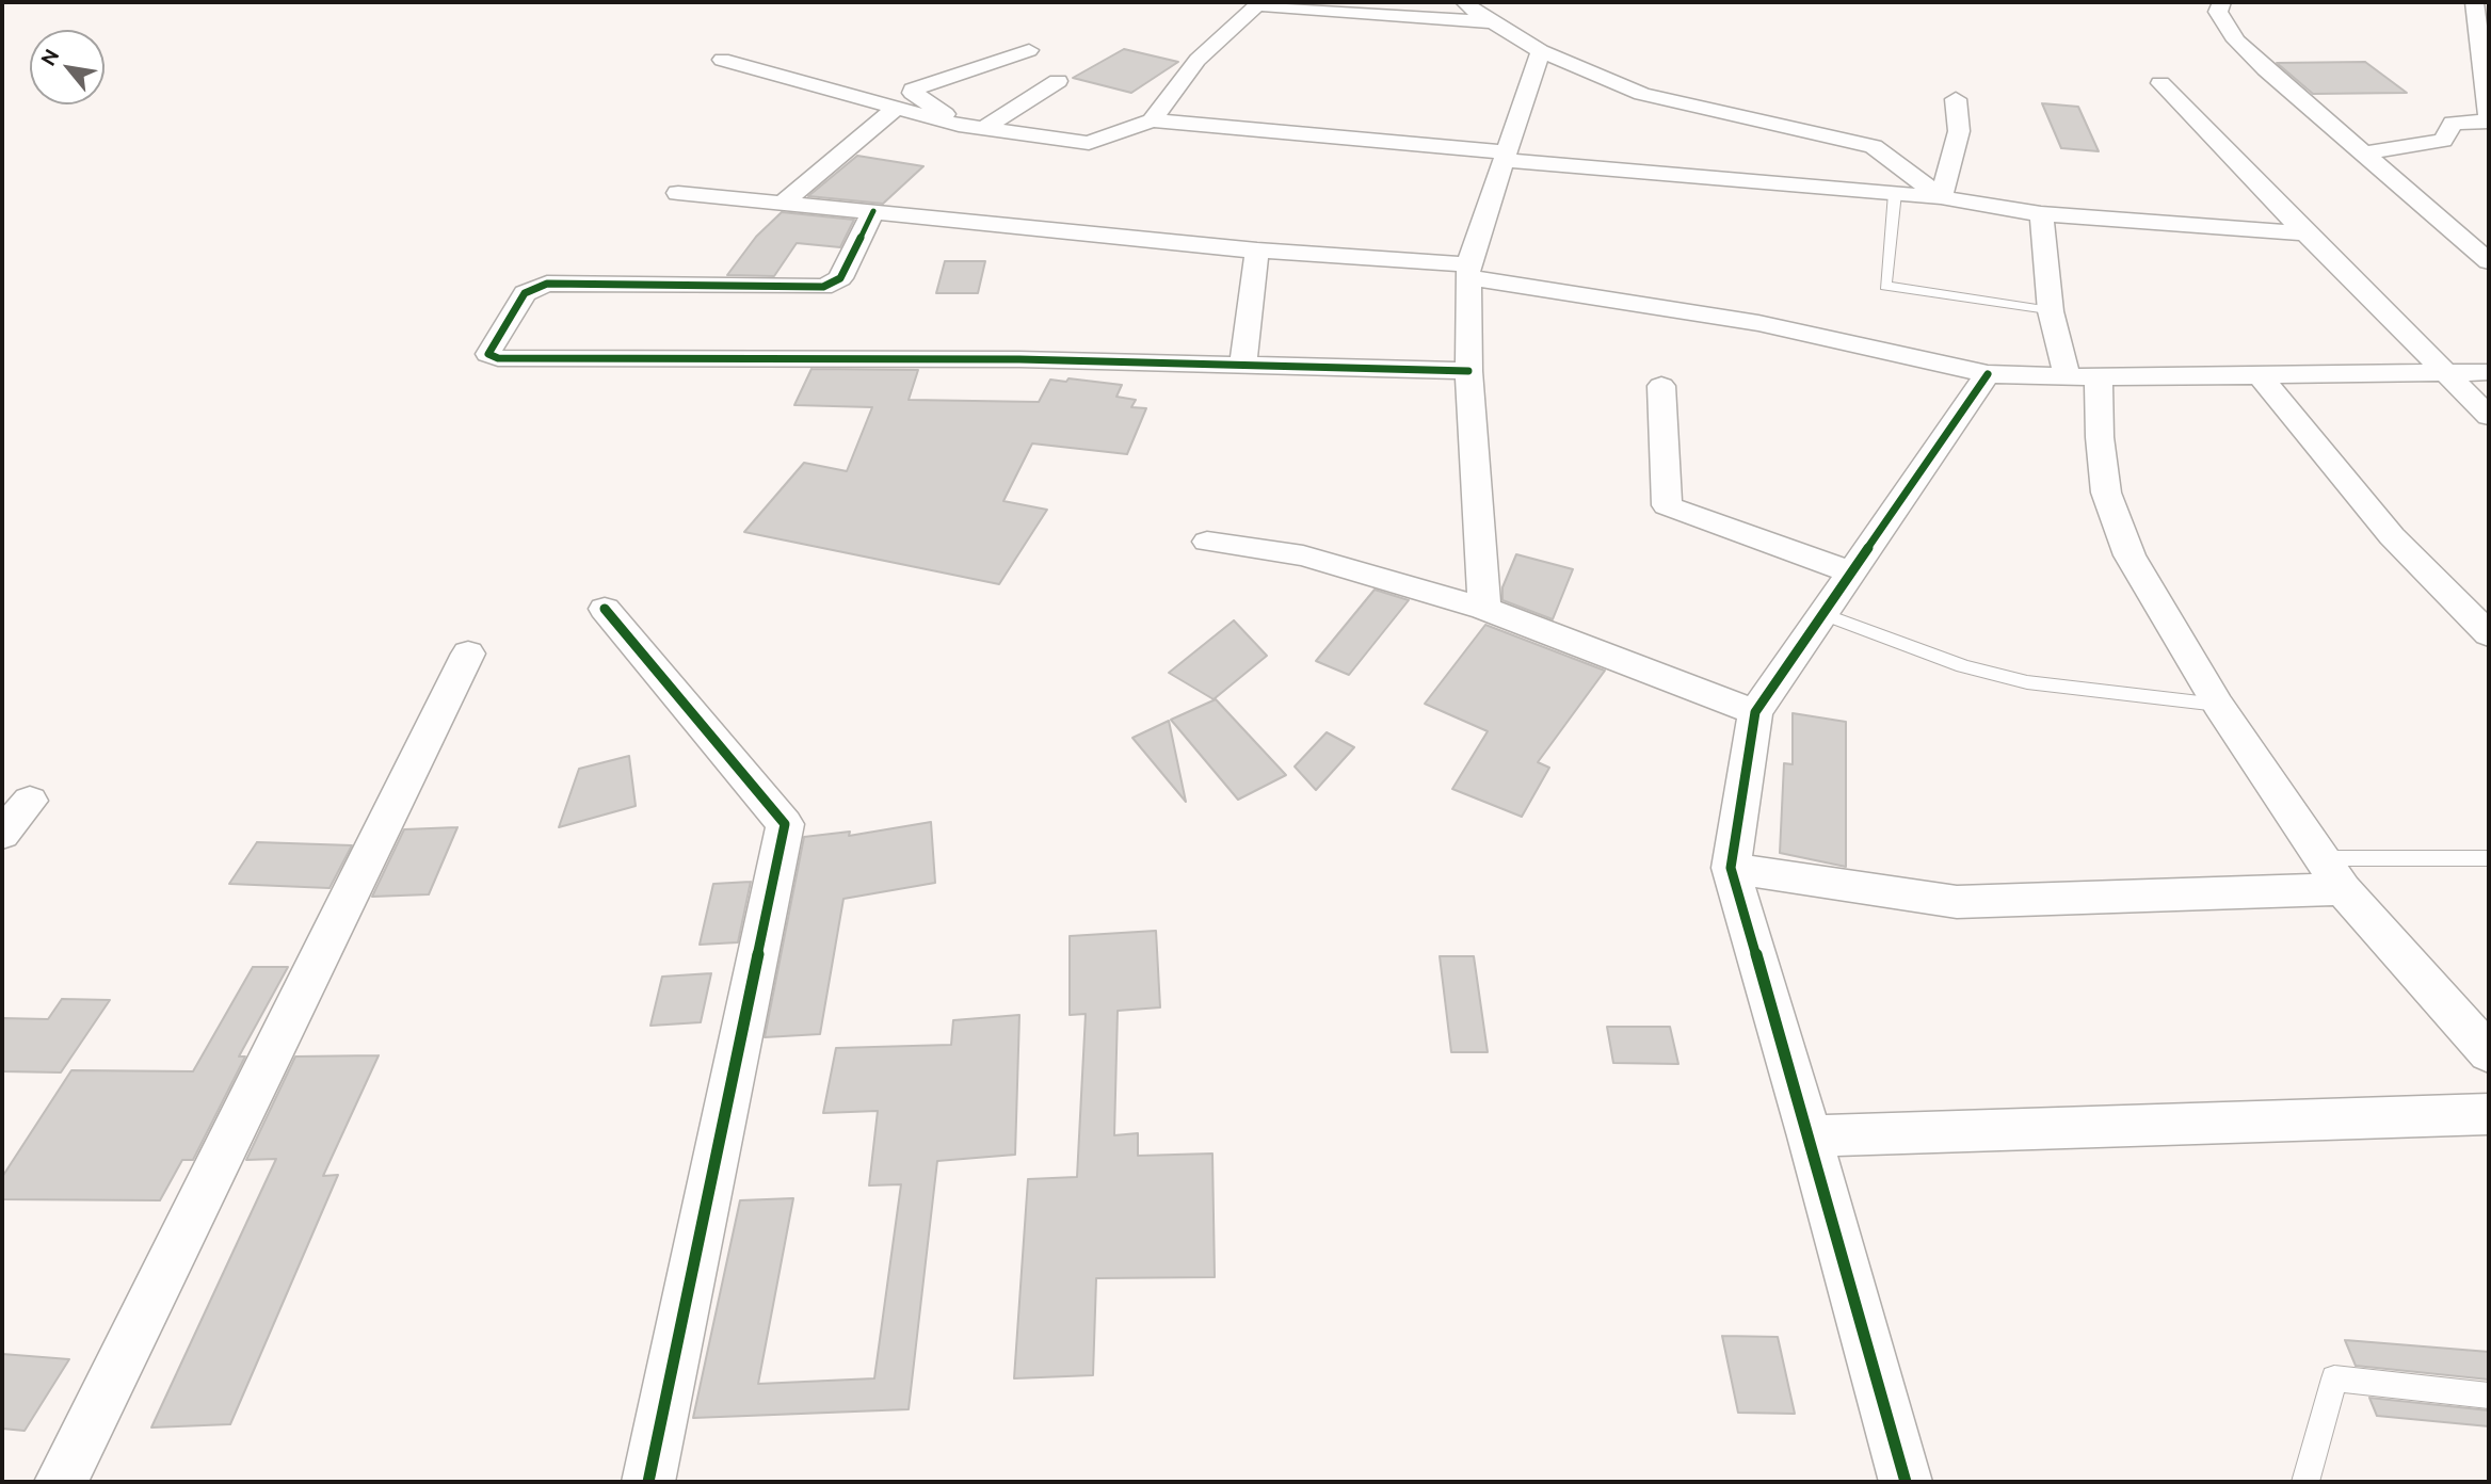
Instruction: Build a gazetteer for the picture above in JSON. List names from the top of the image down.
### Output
{
  "north": "top left"
}
